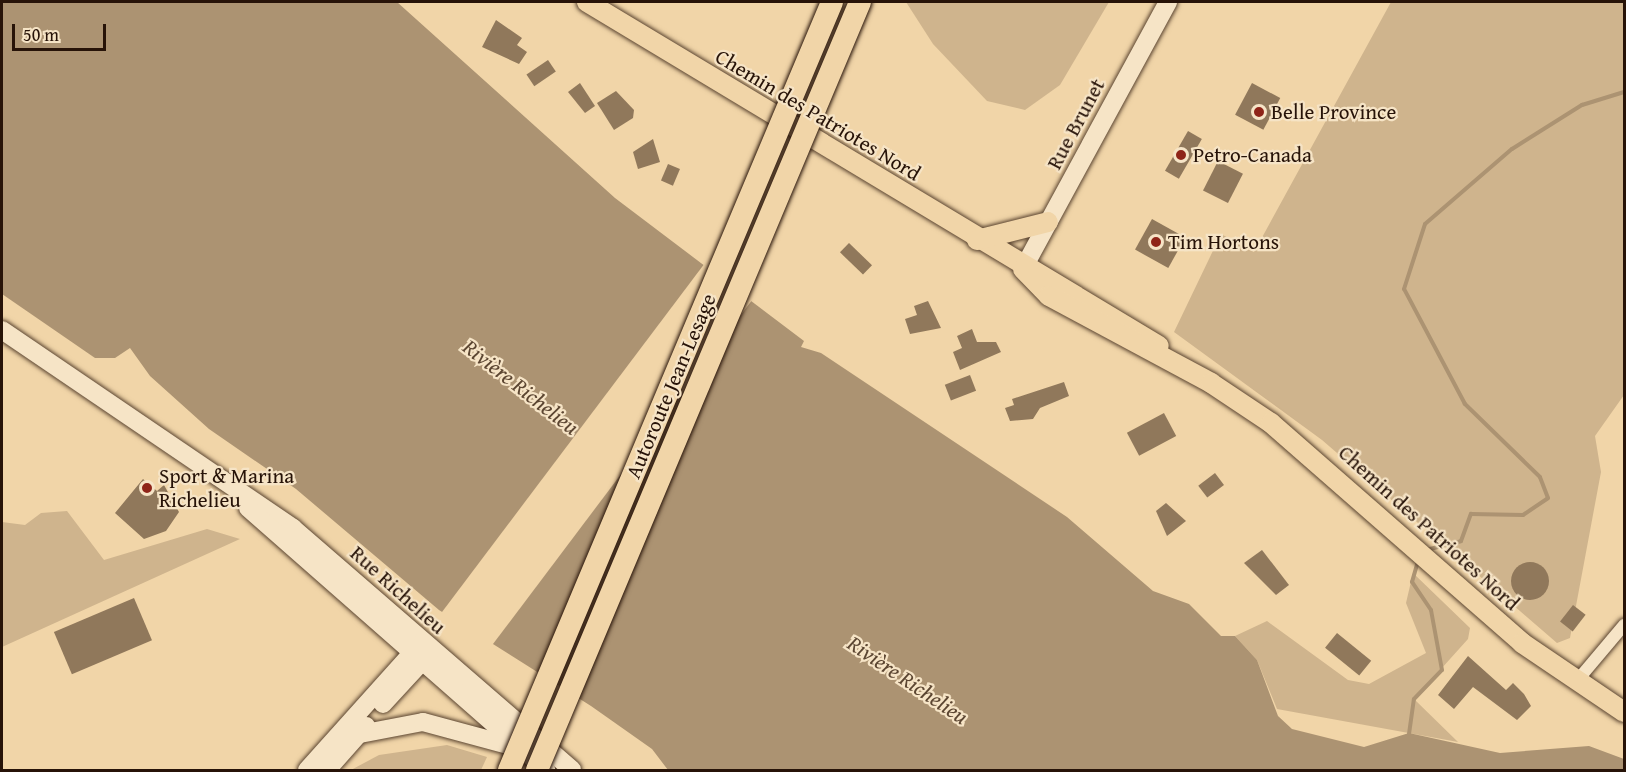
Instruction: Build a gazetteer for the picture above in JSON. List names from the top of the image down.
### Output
{
  "streets": {
    "highway": ["Autoroute Jean-Lesage"],
    "main road": ["Chemin des Patriotes Nord", "Rue Brunet", "Rue Richelieu"]
  },
  "crossings": [
    ["Chemin des Patriotes Nord", "Rue Brunet"]
  ],
  "water": ["Rivière Richelieu"],
  "places": [
    "Belle Province",
    "Petro-Canada",
    "Tim Hortons",
    "Sport & Marina Richelieu"
  ],
  "scale_bar": "50 m"
}
